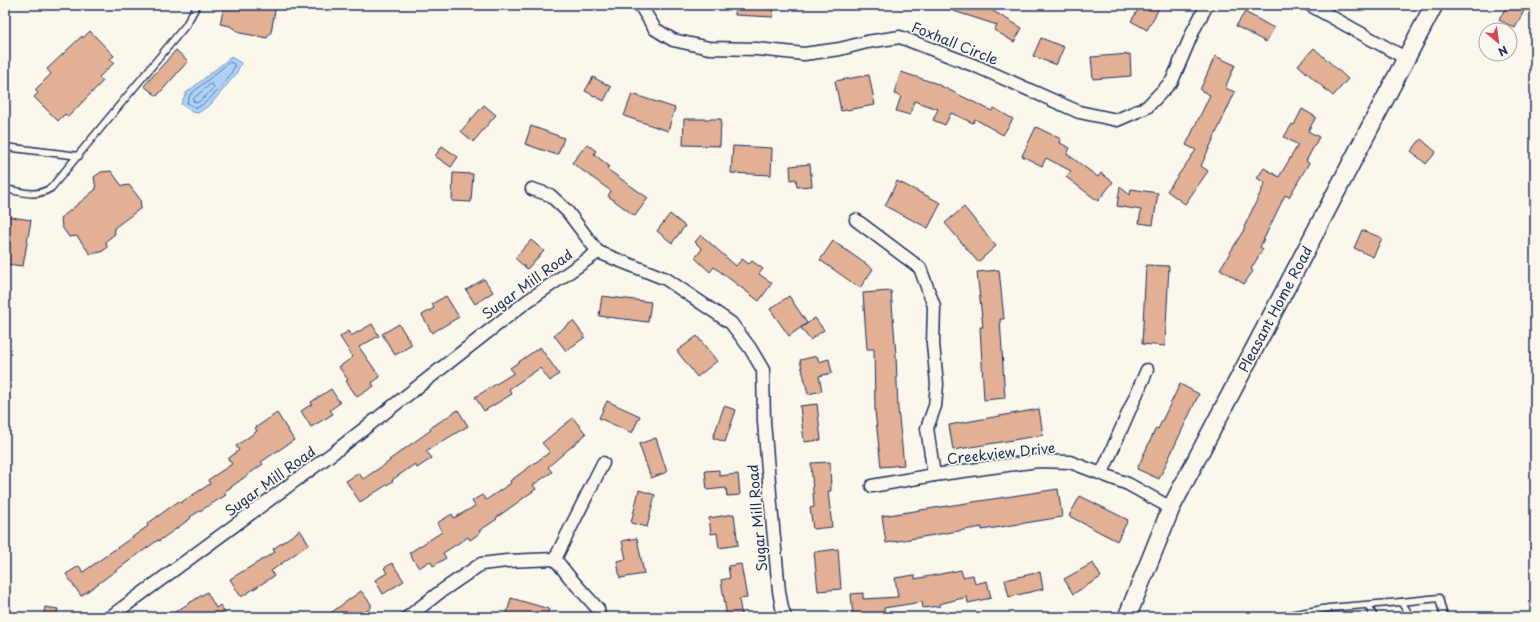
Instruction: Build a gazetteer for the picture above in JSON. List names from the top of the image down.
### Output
{
  "streets": {
    "main road": ["Pleasant Home Road"],
    "street": ["Foxhall Circle", "Sugar Mill Road", "Creekview Drive"]
  },
  "crossings": [
    ["Pleasant Home Road", "Creekview Drive"]
  ],
  "north": "bottom right"
}
